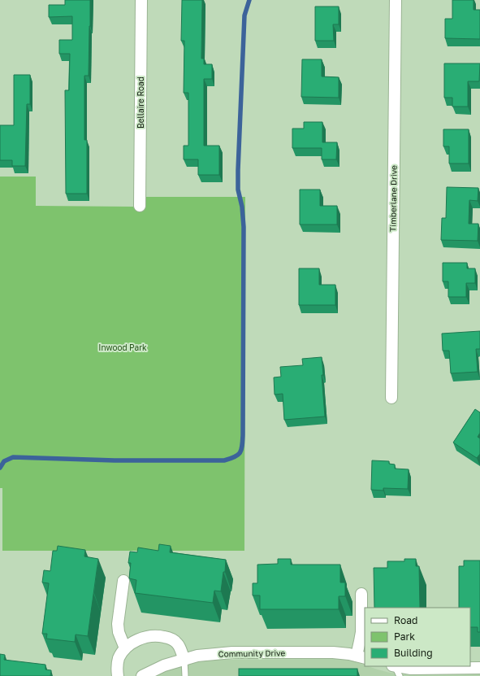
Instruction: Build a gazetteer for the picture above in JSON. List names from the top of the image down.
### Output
{
  "streets": {
    "street": ["Bellaire Road", "Timberlane Drive", "Community Drive"]
  },
  "parks": ["Inwood Park"],
  "legend": ["Road", "Park", "Building"]
}
